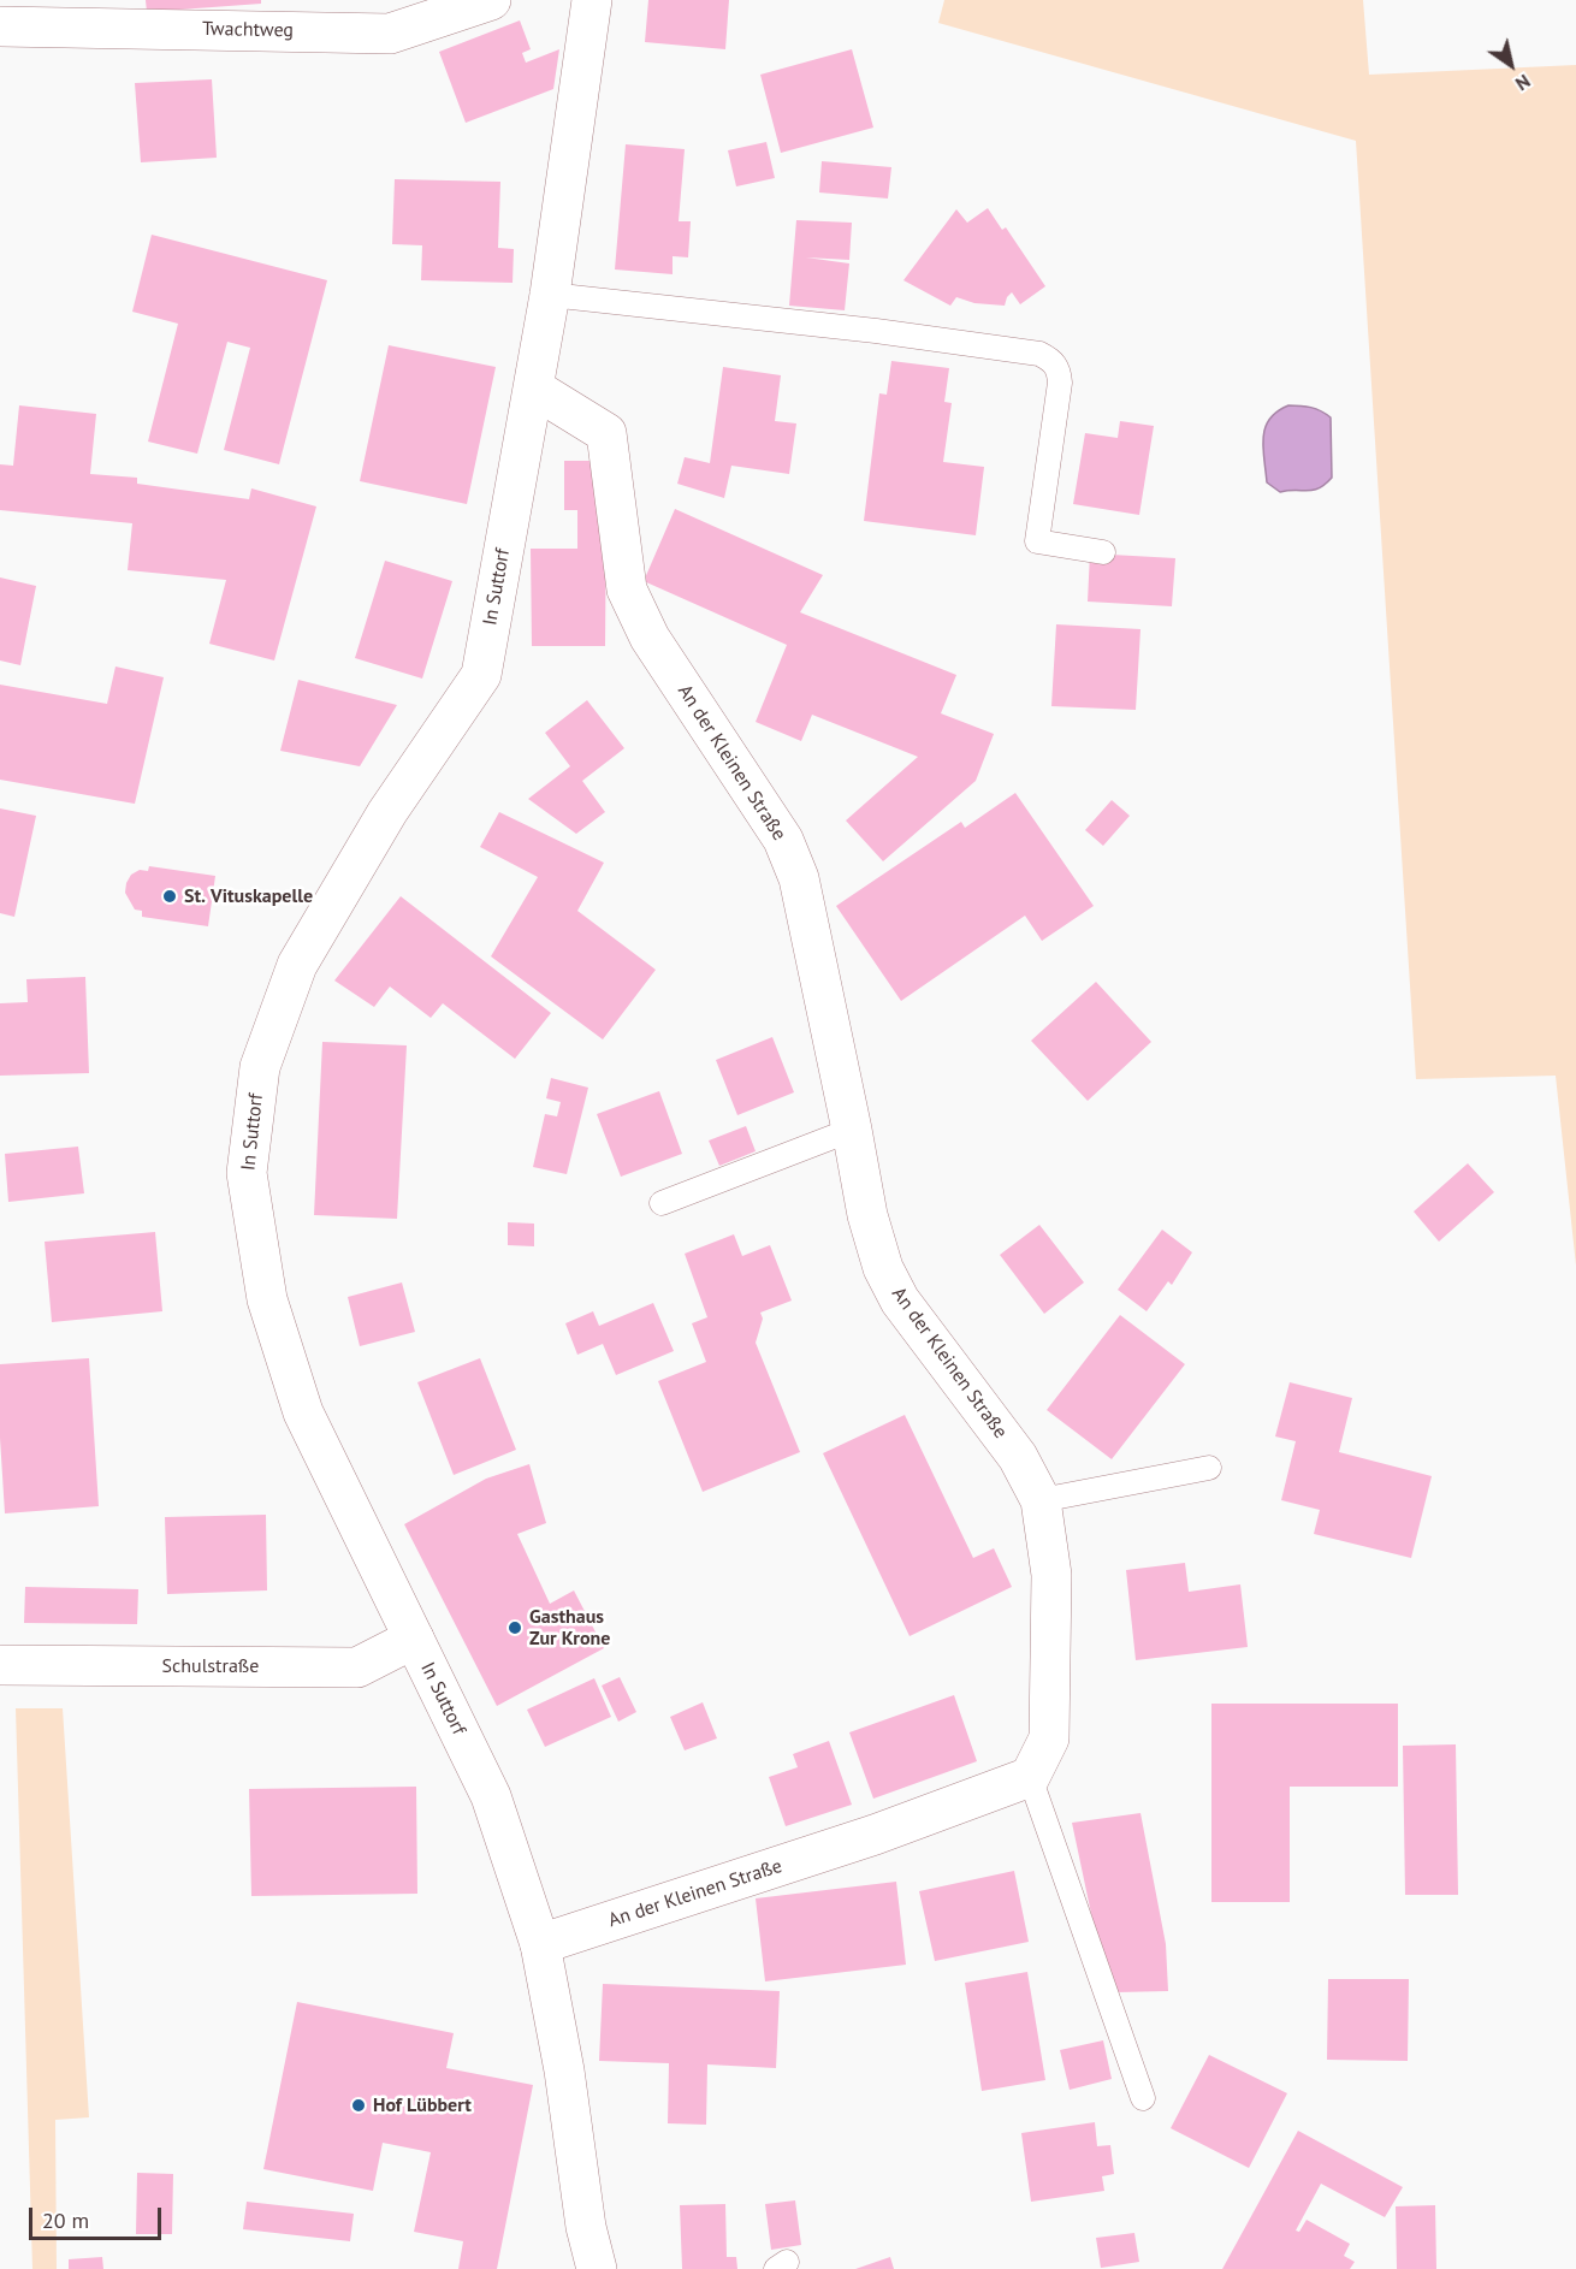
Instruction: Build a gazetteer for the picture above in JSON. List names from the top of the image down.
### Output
{
  "streets": {
    "street": [
      "Twachtweg",
      "In Suttorf",
      "An der Kleinen Straße",
      "Schulstraße"
    ]
  },
  "crossings": [
    ["In Suttorf", "An der Kleinen Straße"],
    ["In Suttorf", "Schulstraße"]
  ],
  "places": ["St. Vituskapelle", "Gasthaus Zur Krone", "Hof Lübbert"],
  "scale_bar": "20 m",
  "north": "bottom right"
}
